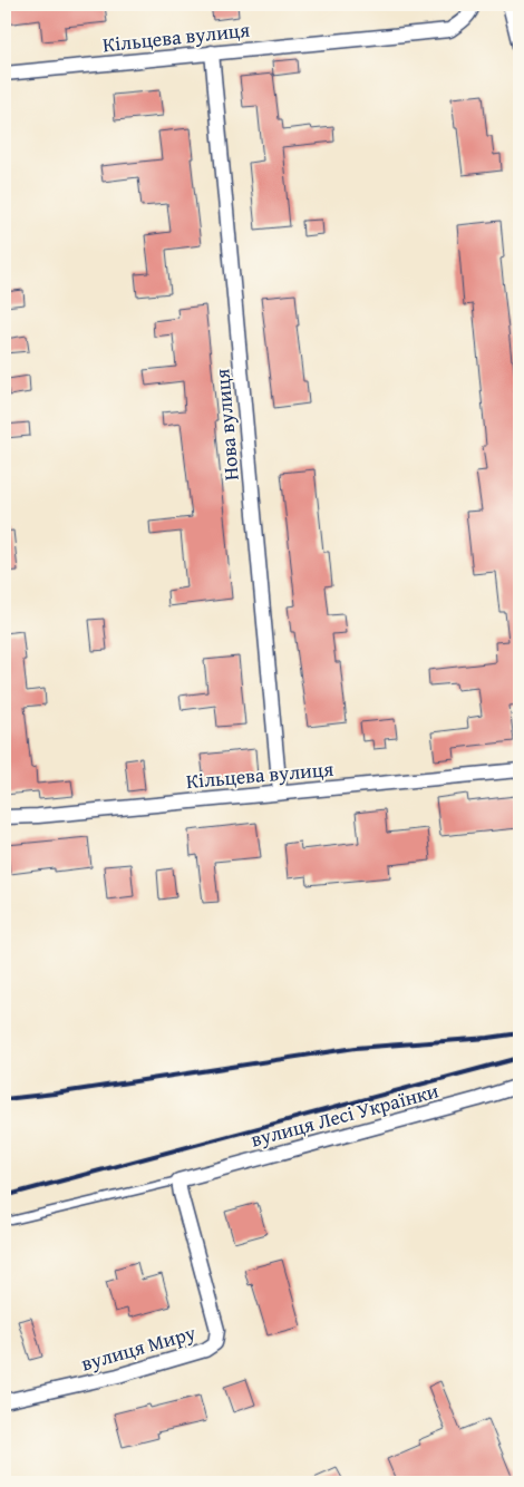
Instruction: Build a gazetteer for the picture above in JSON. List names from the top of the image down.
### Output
{
  "streets": {
    "street": [
      "Кільцева вулиця",
      "Нова вулиця",
      "вулиця Лесі Українки",
      "вулиця Миру"
    ]
  },
  "crossings": [
    ["Кільцева вулиця", "Нова вулиця"],
    ["вулиця Лесі Українки", "вулиця Миру"]
  ]
}
